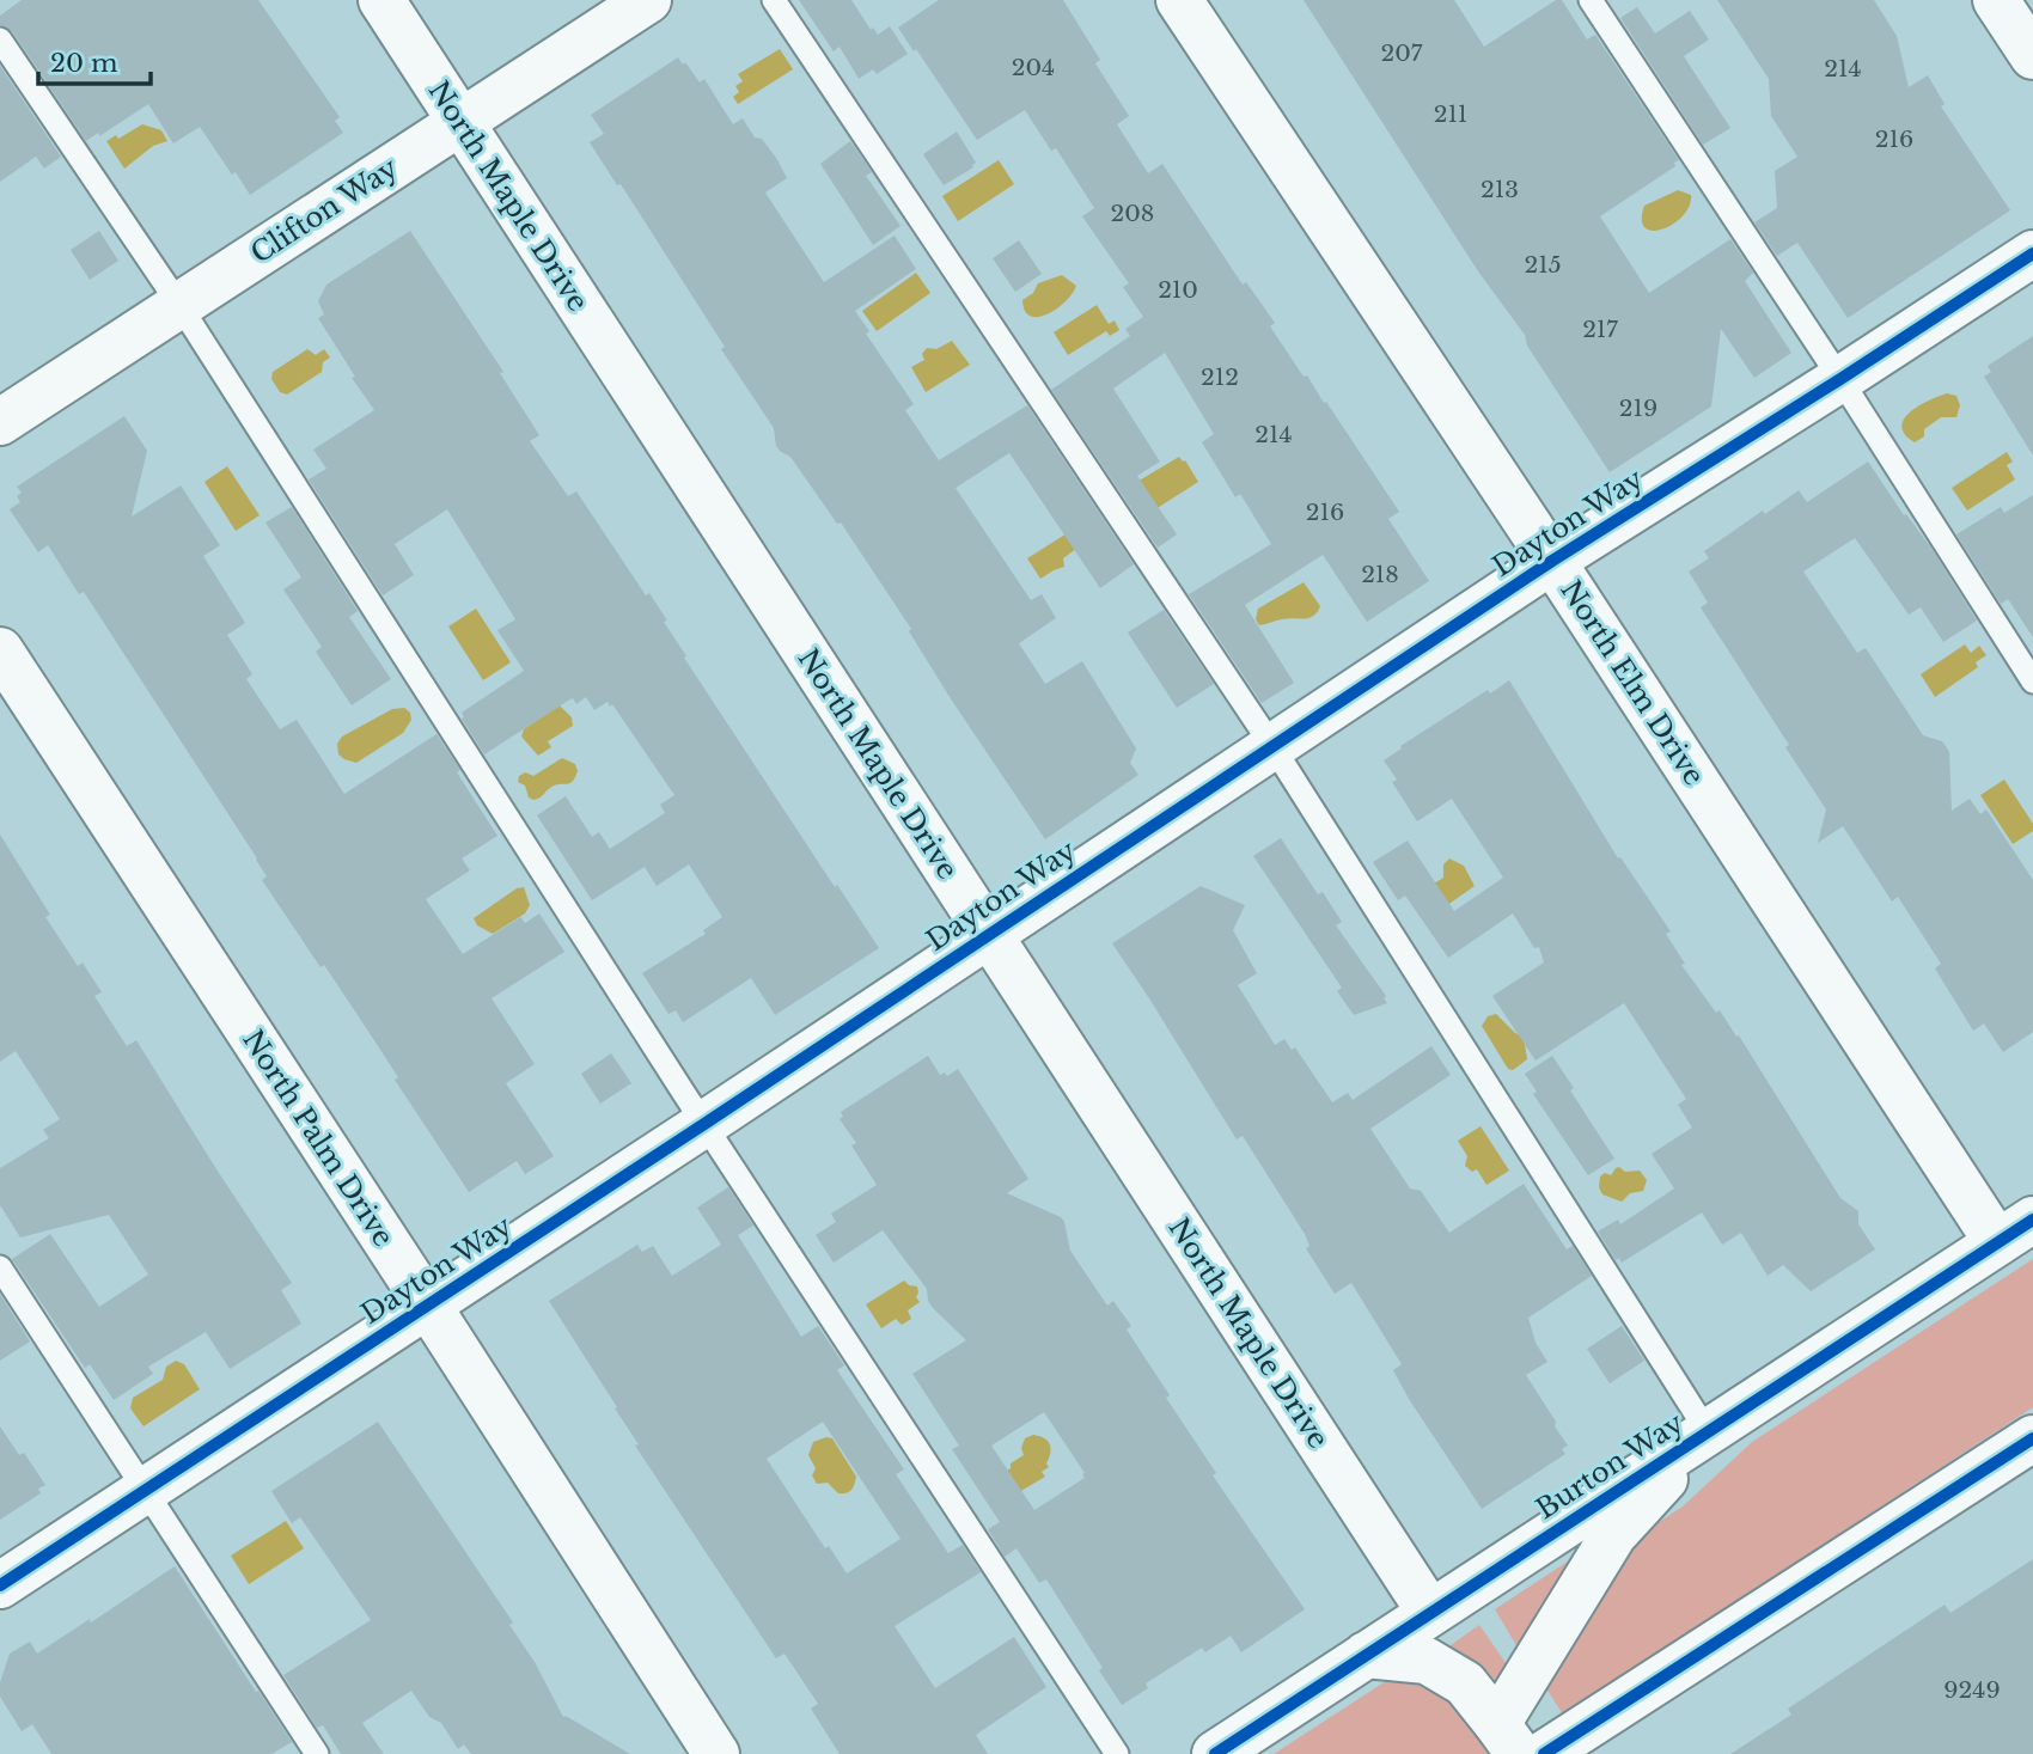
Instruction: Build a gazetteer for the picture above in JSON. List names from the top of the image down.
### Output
{
  "streets": {
    "street": [
      "North Maple Drive",
      "Clifton Way",
      "Dayton Way",
      "North Elm Drive",
      "North Palm Drive",
      "Burton Way"
    ]
  },
  "crossings": [
    ["North Maple Drive", "Clifton Way"],
    ["North Maple Drive", "Dayton Way"],
    ["North Maple Drive", "Burton Way"],
    ["Dayton Way", "North Elm Drive"],
    ["Dayton Way", "North Palm Drive"],
    ["North Elm Drive", "Burton Way"]
  ],
  "house_numbers": [
    "207",
    "204",
    "214",
    "211",
    "216",
    "213",
    "208",
    "215",
    "210",
    "217",
    "212",
    "219",
    "214",
    "216",
    "218",
    "9249"
  ],
  "scale_bar": "20 m"
}
